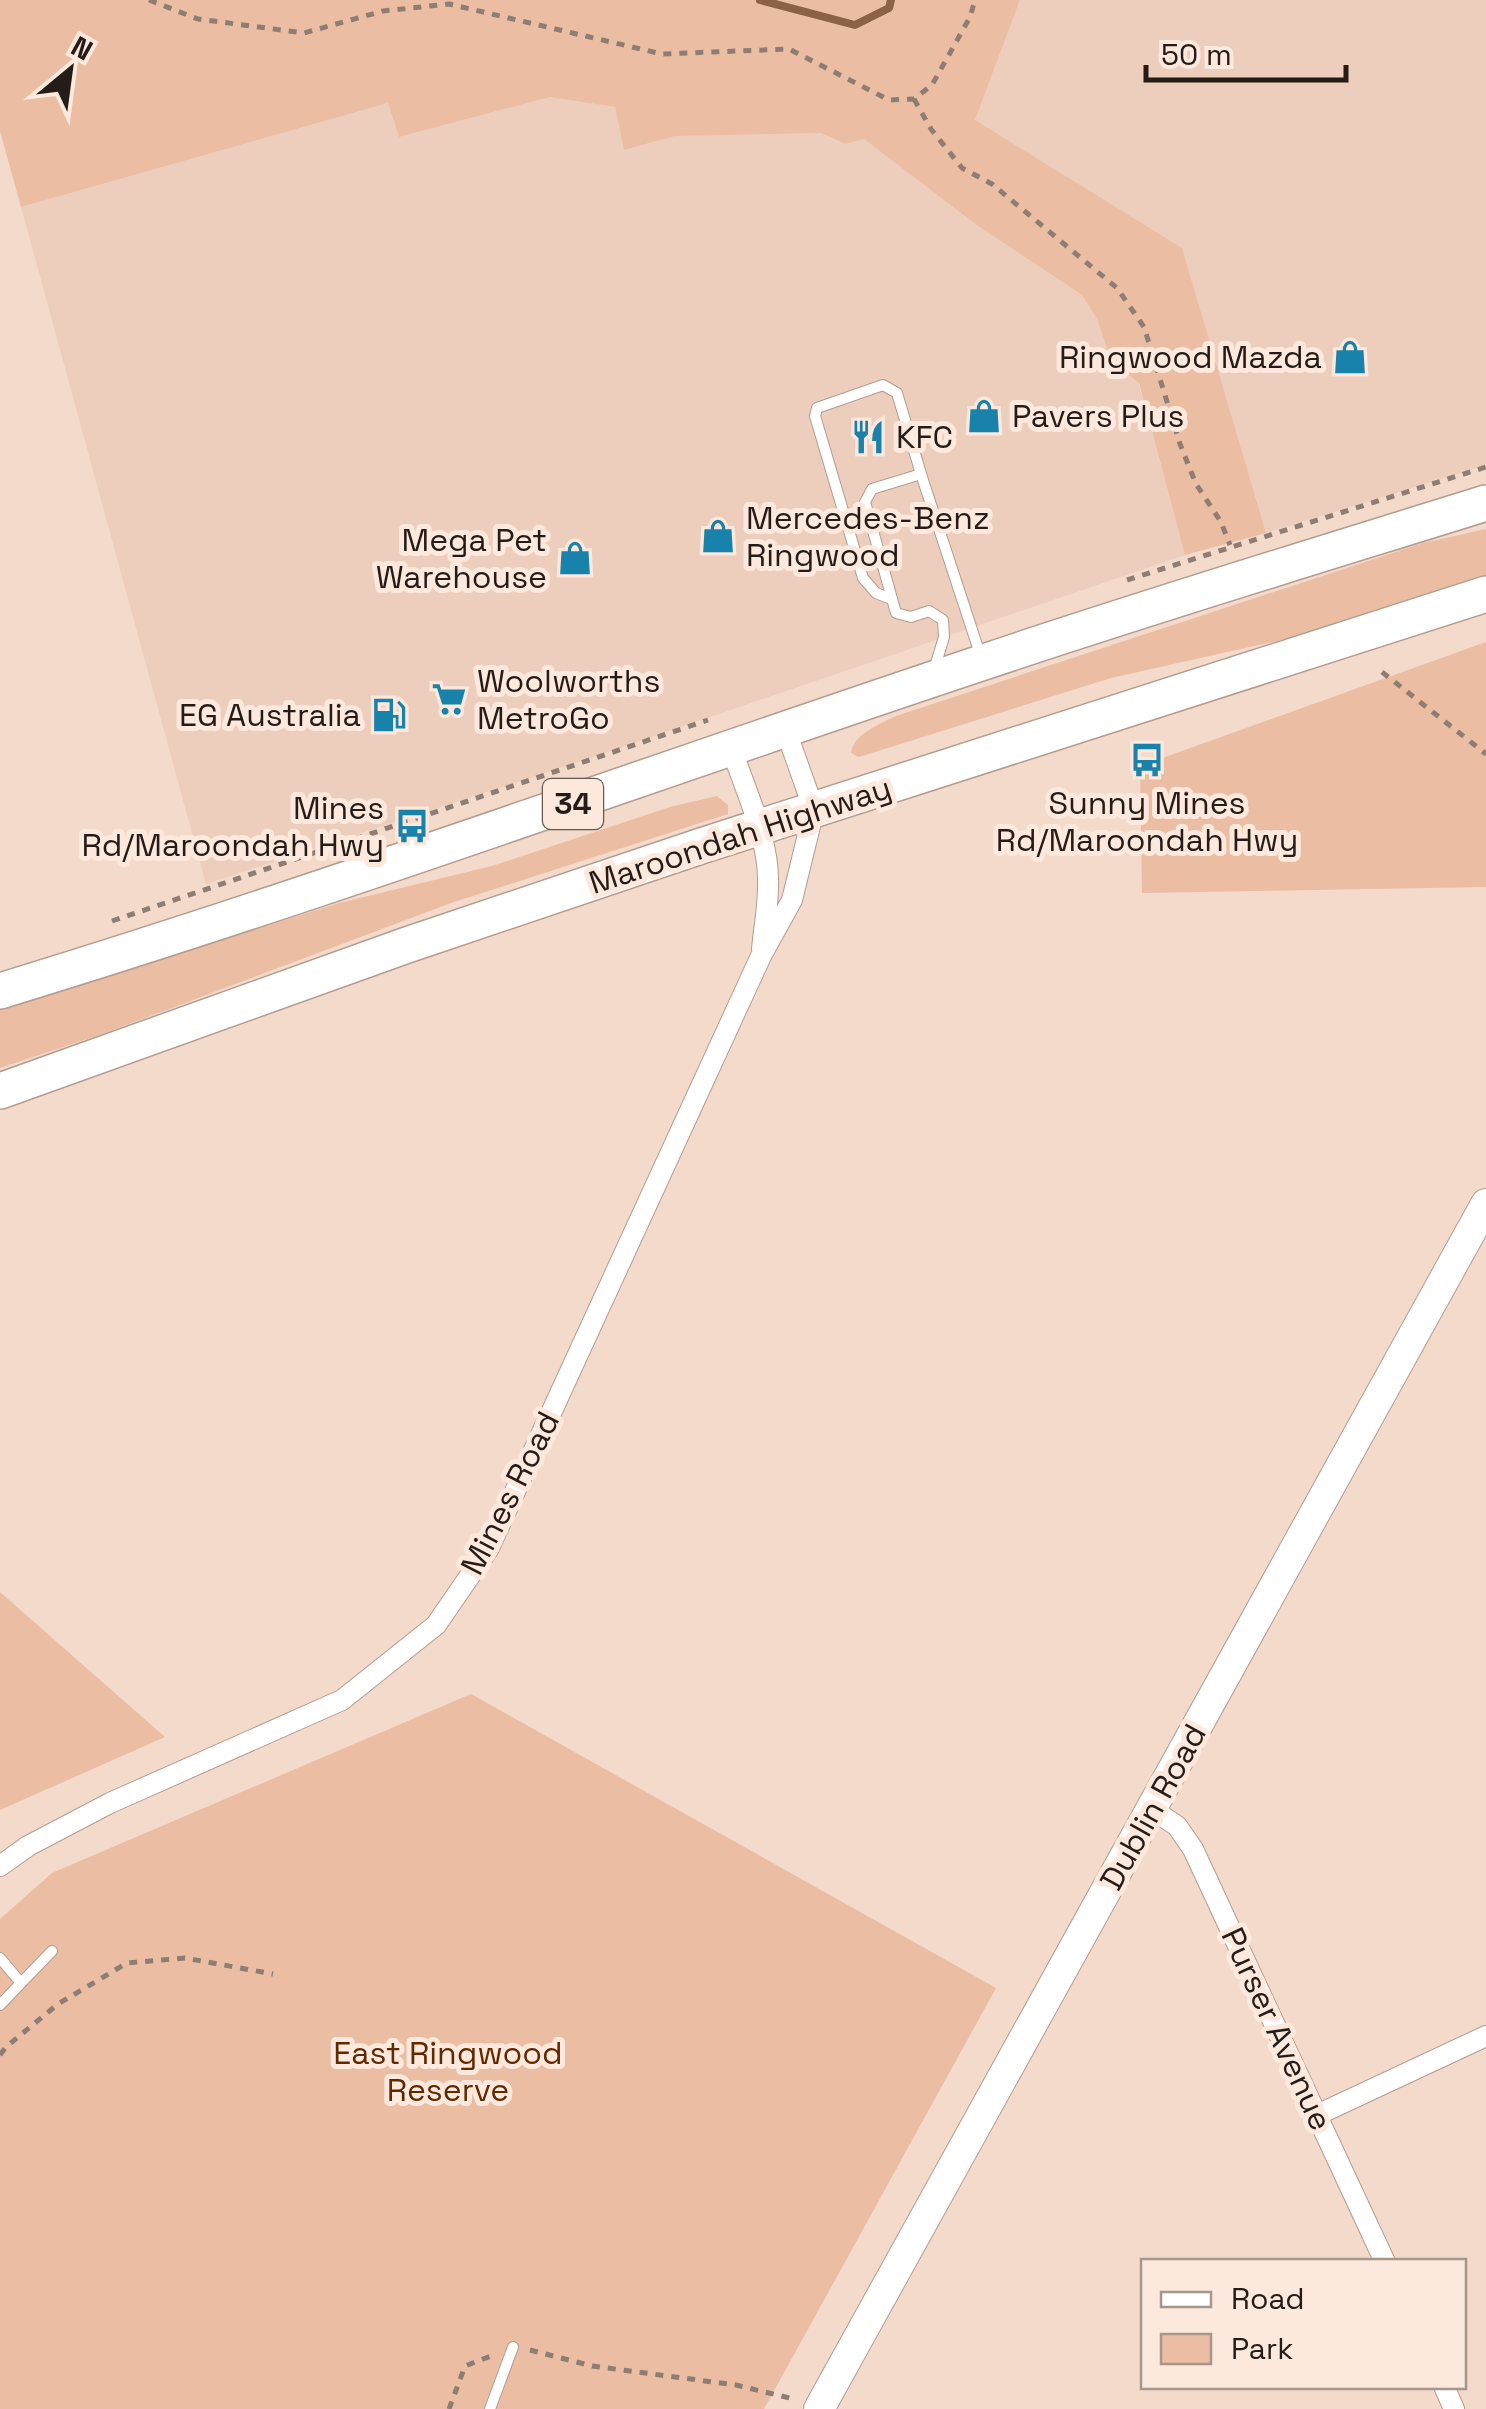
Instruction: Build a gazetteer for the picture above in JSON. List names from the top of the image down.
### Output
{
  "streets": {
    "highway": ["34", "Maroondah Highway"],
    "main road": ["Dublin Road"],
    "street": ["Mines Road", "Purser Avenue"]
  },
  "crossings": [
    ["34", "Mines Road"],
    ["Maroondah Highway", "Mines Road"],
    ["Dublin Road", "Purser Avenue"]
  ],
  "parks": ["East Ringwood Reserve"],
  "places": {
    "shop": [
      "Ringwood Mazda",
      "Pavers Plus",
      "Mercedes-Benz Ringwood",
      "Mega Pet Warehouse"
    ],
    "restaurant": ["KFC"],
    "supermarket": ["Woolworths MetroGo"],
    "fuel station": ["EG Australia"],
    "bus stop": ["Sunny Mines Rd/Maroondah Hwy", "Mines Rd/Maroondah Hwy"]
  },
  "legend": ["Road", "Park"],
  "scale_bar": "50 m",
  "north": "top right"
}
